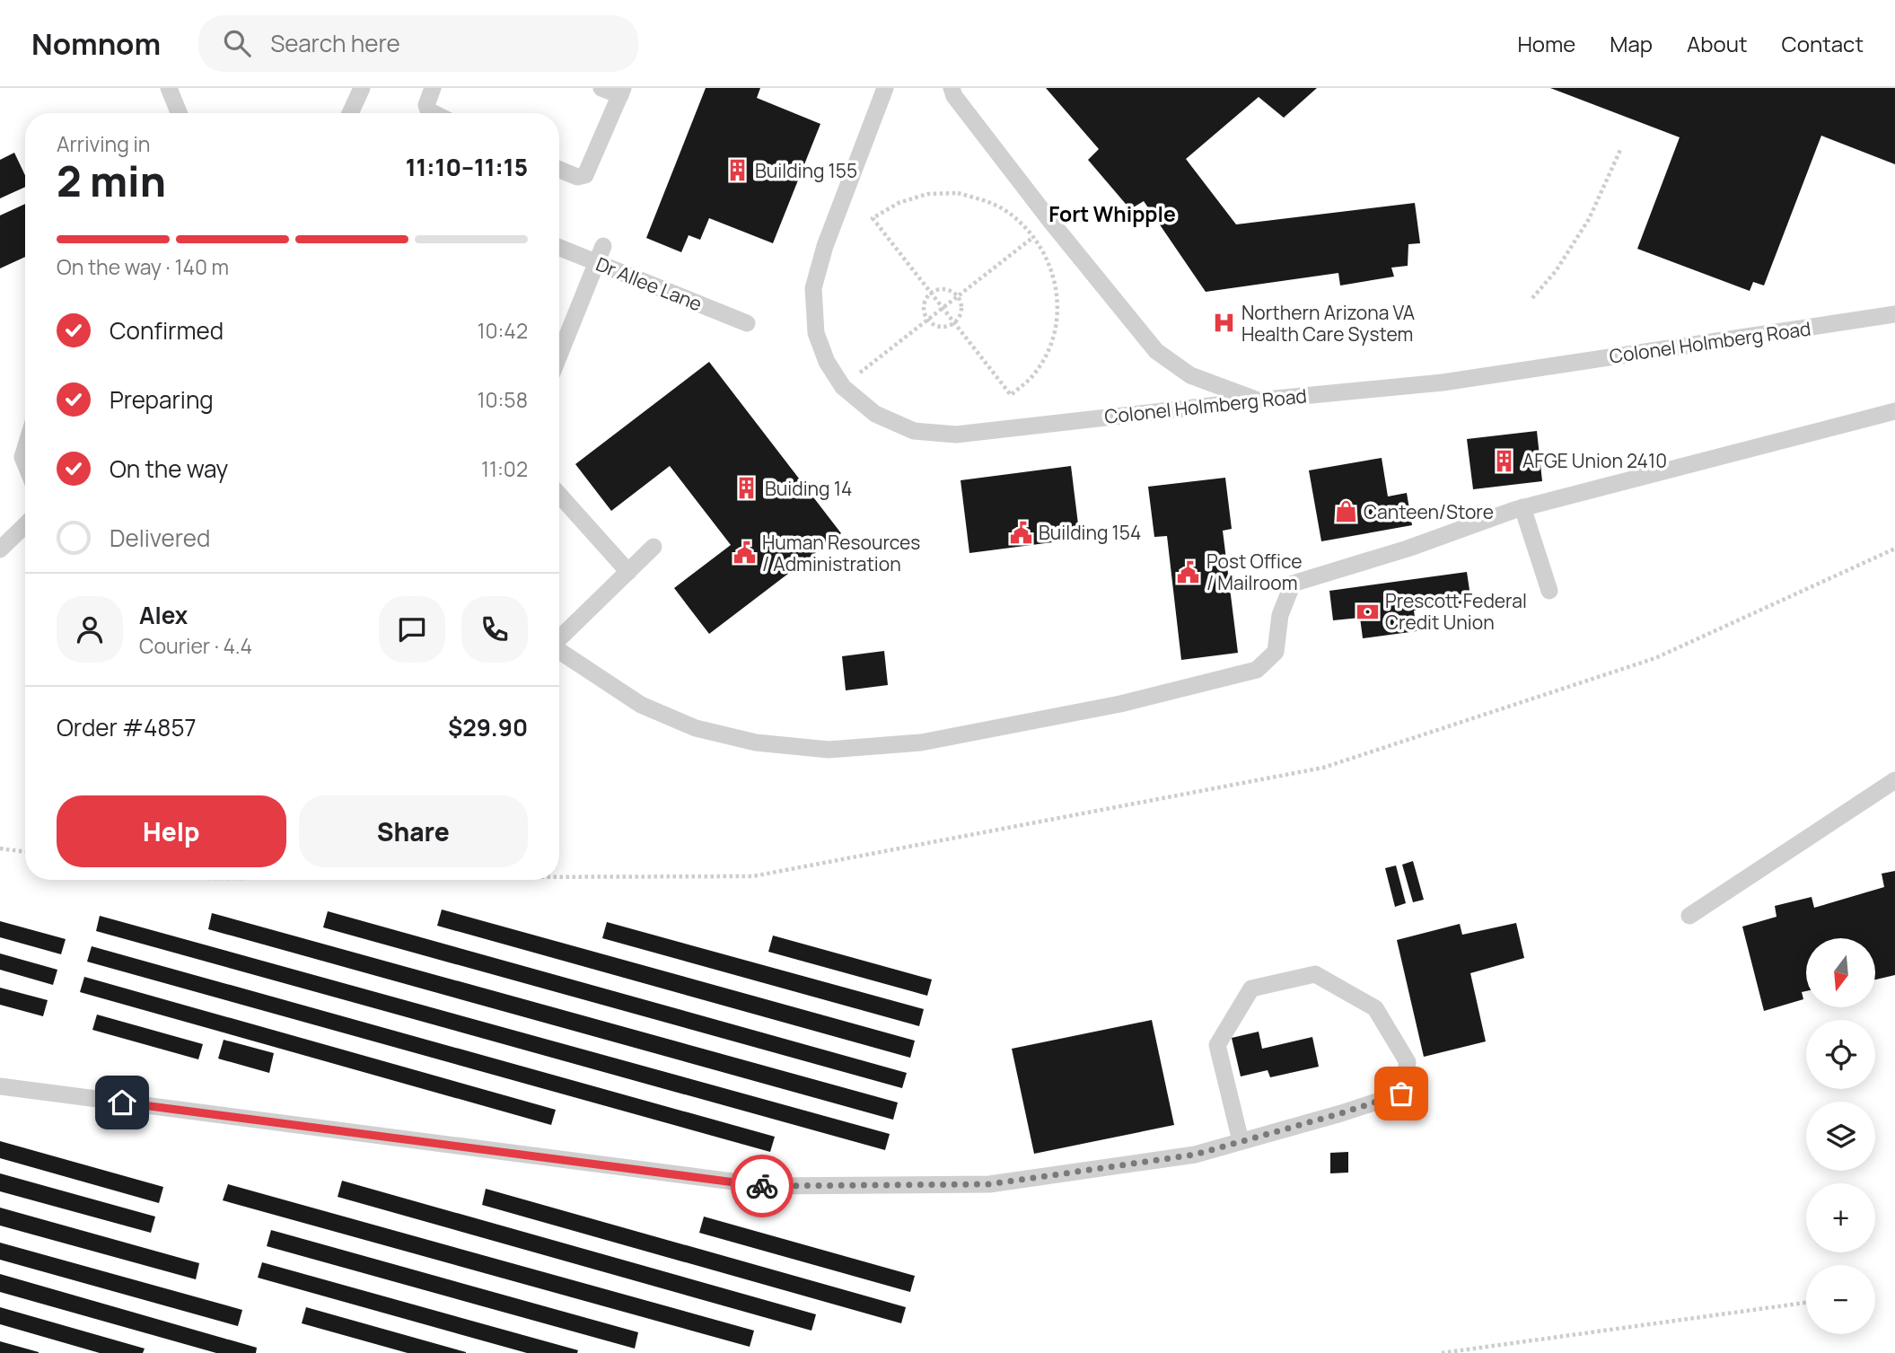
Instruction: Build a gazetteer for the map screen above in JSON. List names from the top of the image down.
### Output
{
  "streets": {
    "lane": ["Dr Allee Lane", "Colonel Holmberg Road"]
  },
  "districts": ["Fort Whipple"],
  "places": {
    "building": ["Building 155", "AFGE Union 2410", "Buiding 14"],
    "hospital": ["Northern Arizona VA Health Care System"],
    "shop": ["Canteen/Store"],
    "public building": ["Building 154", "Human Resources / Administration", "Post Office / Mailroom"],
    "bank": ["Prescott Federal Credit Union"]
  },
  "north": "bottom",
  "page": {
    "header": "Nomnom",
    "search": "Search here",
    "nav": [
      "Home",
      "Map",
      "About",
      "Contact"
    ],
    "heading": ["2 min", "Arriving in", "11:10–11:15"],
    "panel": [
      "Alex",
      "Courier · 4.4",
      "Order #4857",
      "$29.90"
    ],
    "bar": "On the way · 140 m",
    "list": [
      ["Confirmed", "10:42"],
      ["Preparing", "10:58"],
      ["On the way", "11:02"],
      "Delivered"
    ],
    "buttons": ["Help", "Share"],
    "map_buttons": ["+", "−"]
  }
}
